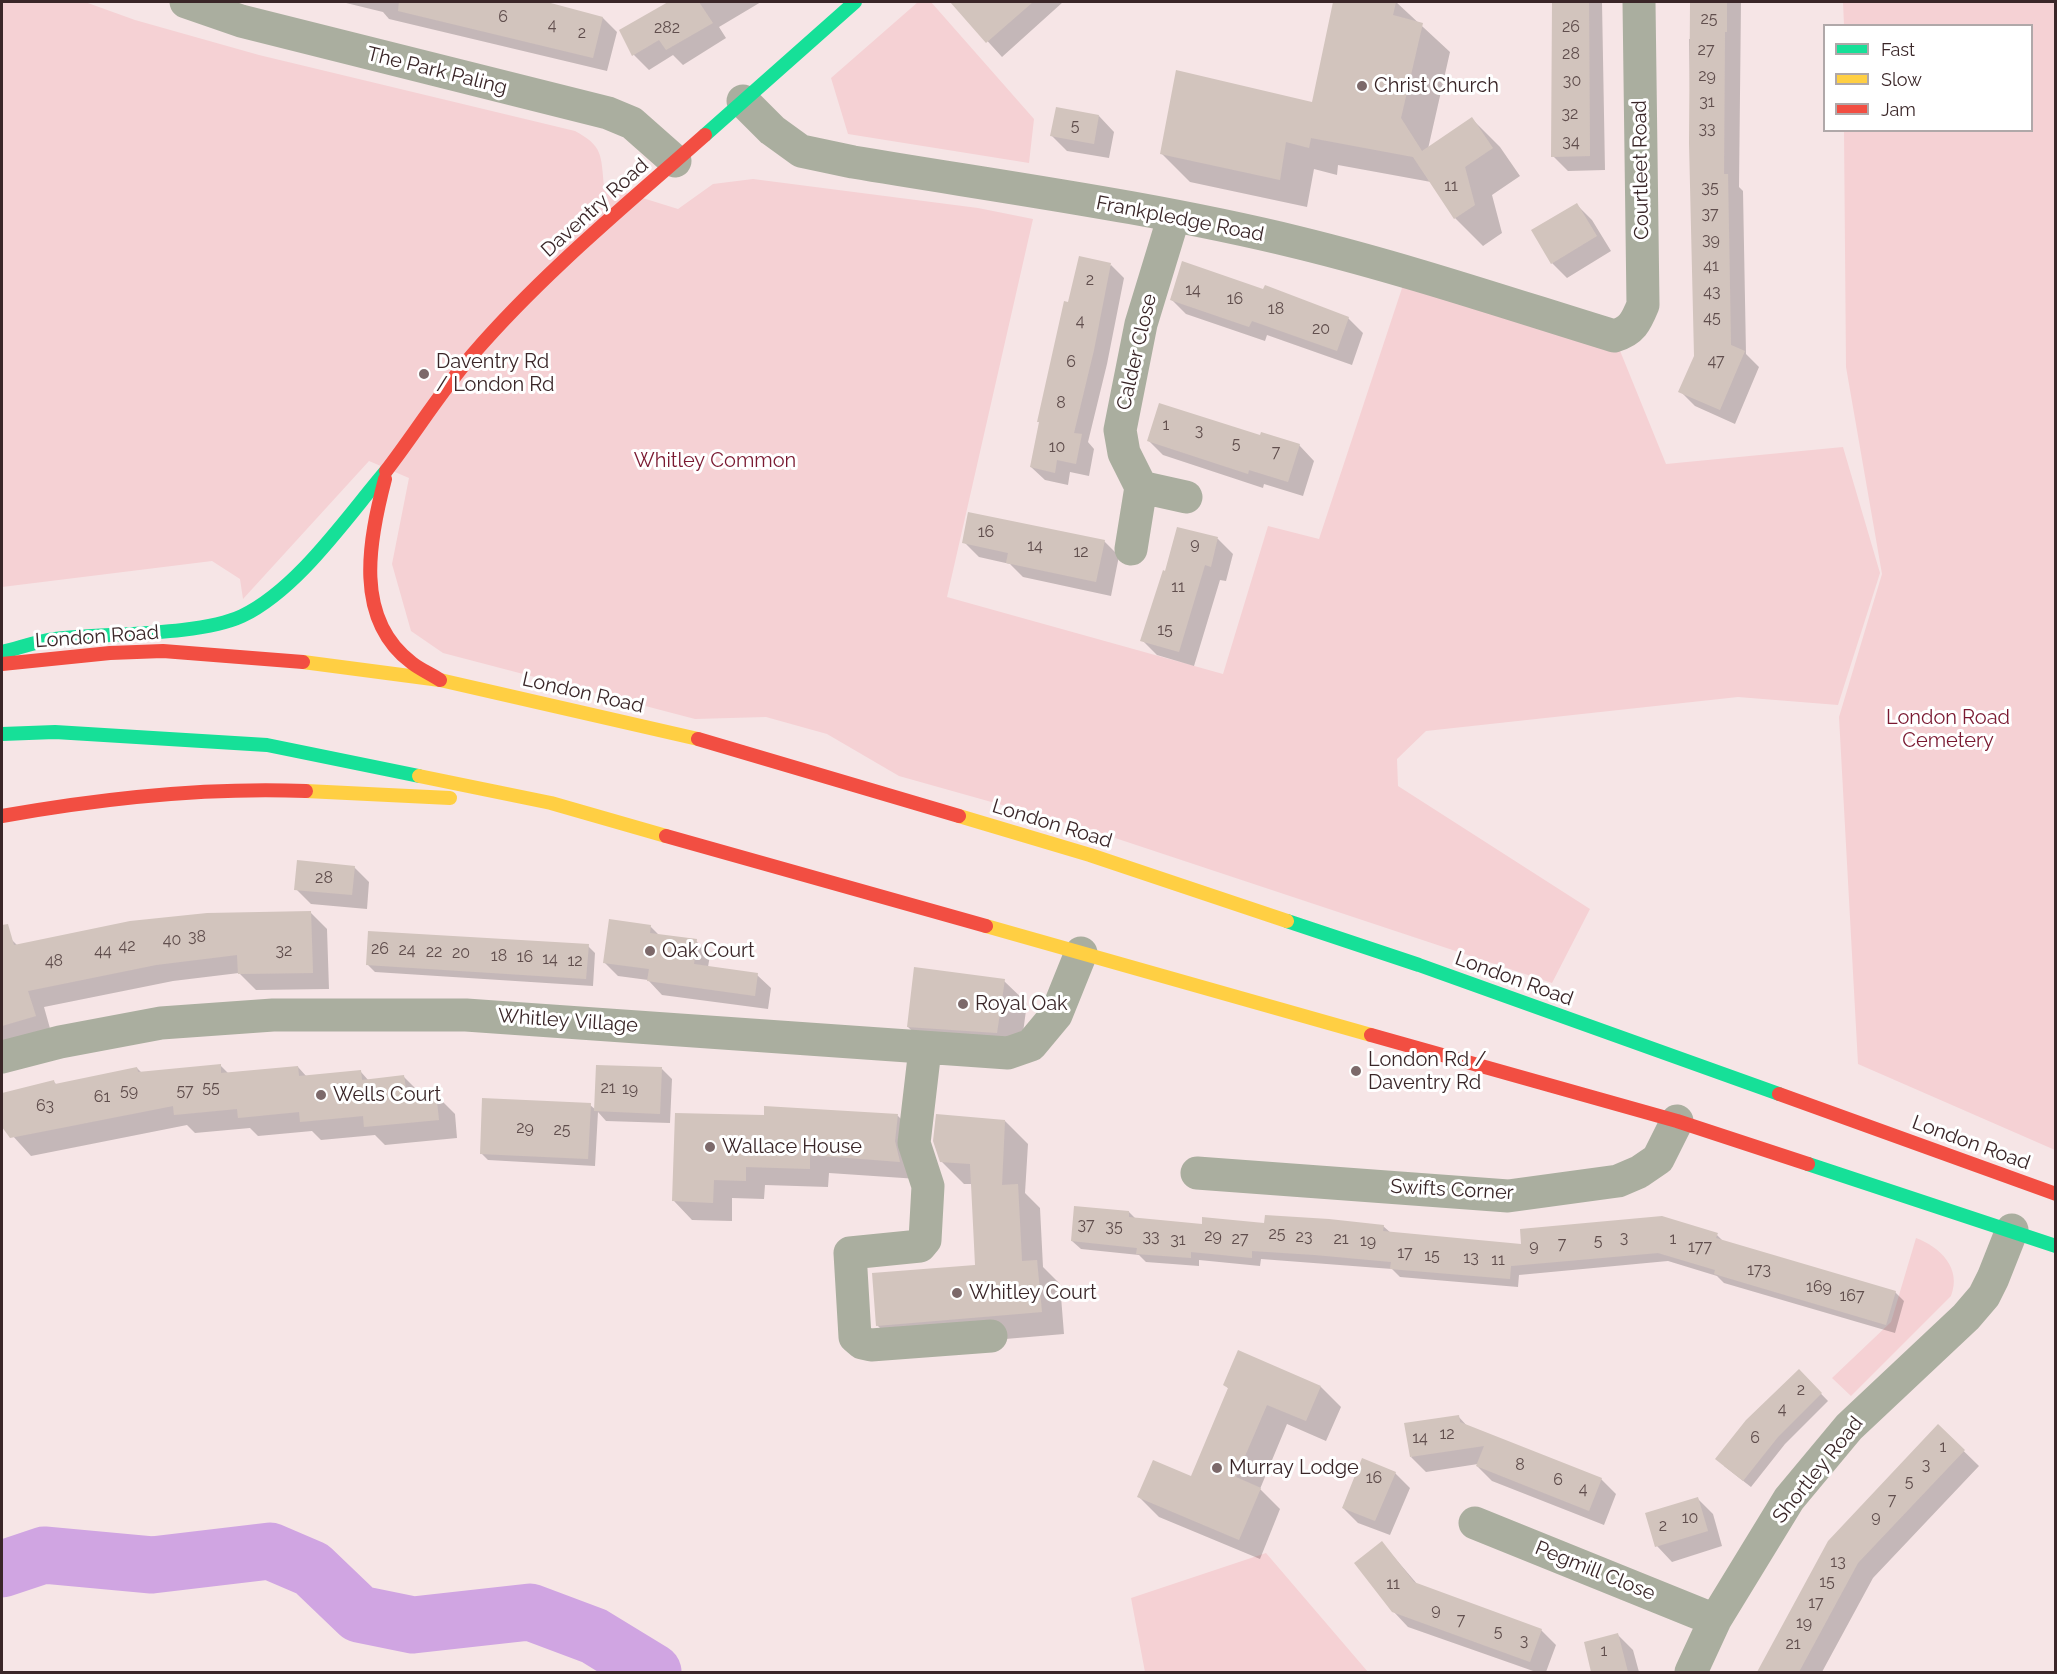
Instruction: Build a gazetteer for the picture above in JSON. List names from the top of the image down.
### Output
{
  "streets": {
    "main road": ["Daventry Road", "London Road"],
    "street": [
      "The Park Paling",
      "Courtleet Road",
      "Frankpledge Road",
      "Calder Close",
      "Whitley Village",
      "Swifts Corner",
      "Shortley Road",
      "Pegmill Close"
    ]
  },
  "crossings": [
    ["The Park Paling", "Daventry Road"],
    ["Courtleet Road", "Frankpledge Road"],
    ["Daventry Road", "Frankpledge Road"],
    ["Daventry Road", "London Road"],
    ["Frankpledge Road", "Calder Close"],
    ["Shortley Road", "Pegmill Close"]
  ],
  "parks": ["Whitley Common", "London Road Cemetery"],
  "places": [
    "Christ Church",
    "Daventry Rd / London Rd",
    "Oak Court",
    "Royal Oak",
    "London Rd / Daventry Rd",
    "Wells Court",
    "Wallace House",
    "Whitley Court",
    "Murray Lodge"
  ],
  "house_numbers": [
    "6",
    "25",
    "4",
    "26",
    "282",
    "2",
    "27",
    "28",
    "29",
    "30",
    "31",
    "32",
    "5",
    "33",
    "34",
    "11",
    "35",
    "37",
    "39",
    "41",
    "2",
    "14",
    "43",
    "16",
    "18",
    "45",
    "4",
    "20",
    "47",
    "6",
    "8",
    "1",
    "3",
    "5",
    "10",
    "7",
    "16",
    "9",
    "14",
    "12",
    "11",
    "15",
    "28",
    "38",
    "40",
    "42",
    "26",
    "24",
    "44",
    "32",
    "22",
    "20",
    "18",
    "16",
    "14",
    "48",
    "12",
    "55",
    "21",
    "19",
    "59",
    "57",
    "61",
    "63",
    "29",
    "25",
    "37",
    "35",
    "25",
    "29",
    "33",
    "23",
    "3",
    "27",
    "21",
    "1",
    "31",
    "19",
    "5",
    "7",
    "9",
    "177",
    "17",
    "15",
    "13",
    "11",
    "173",
    "169",
    "167",
    "2",
    "4",
    "12",
    "14",
    "6",
    "1",
    "8",
    "3",
    "16",
    "6",
    "5",
    "4",
    "7",
    "9",
    "10",
    "2",
    "13",
    "15",
    "11",
    "17",
    "9",
    "7",
    "19",
    "5",
    "3",
    "21",
    "1"
  ],
  "legend": ["Fast", "Slow", "Jam"]
}
